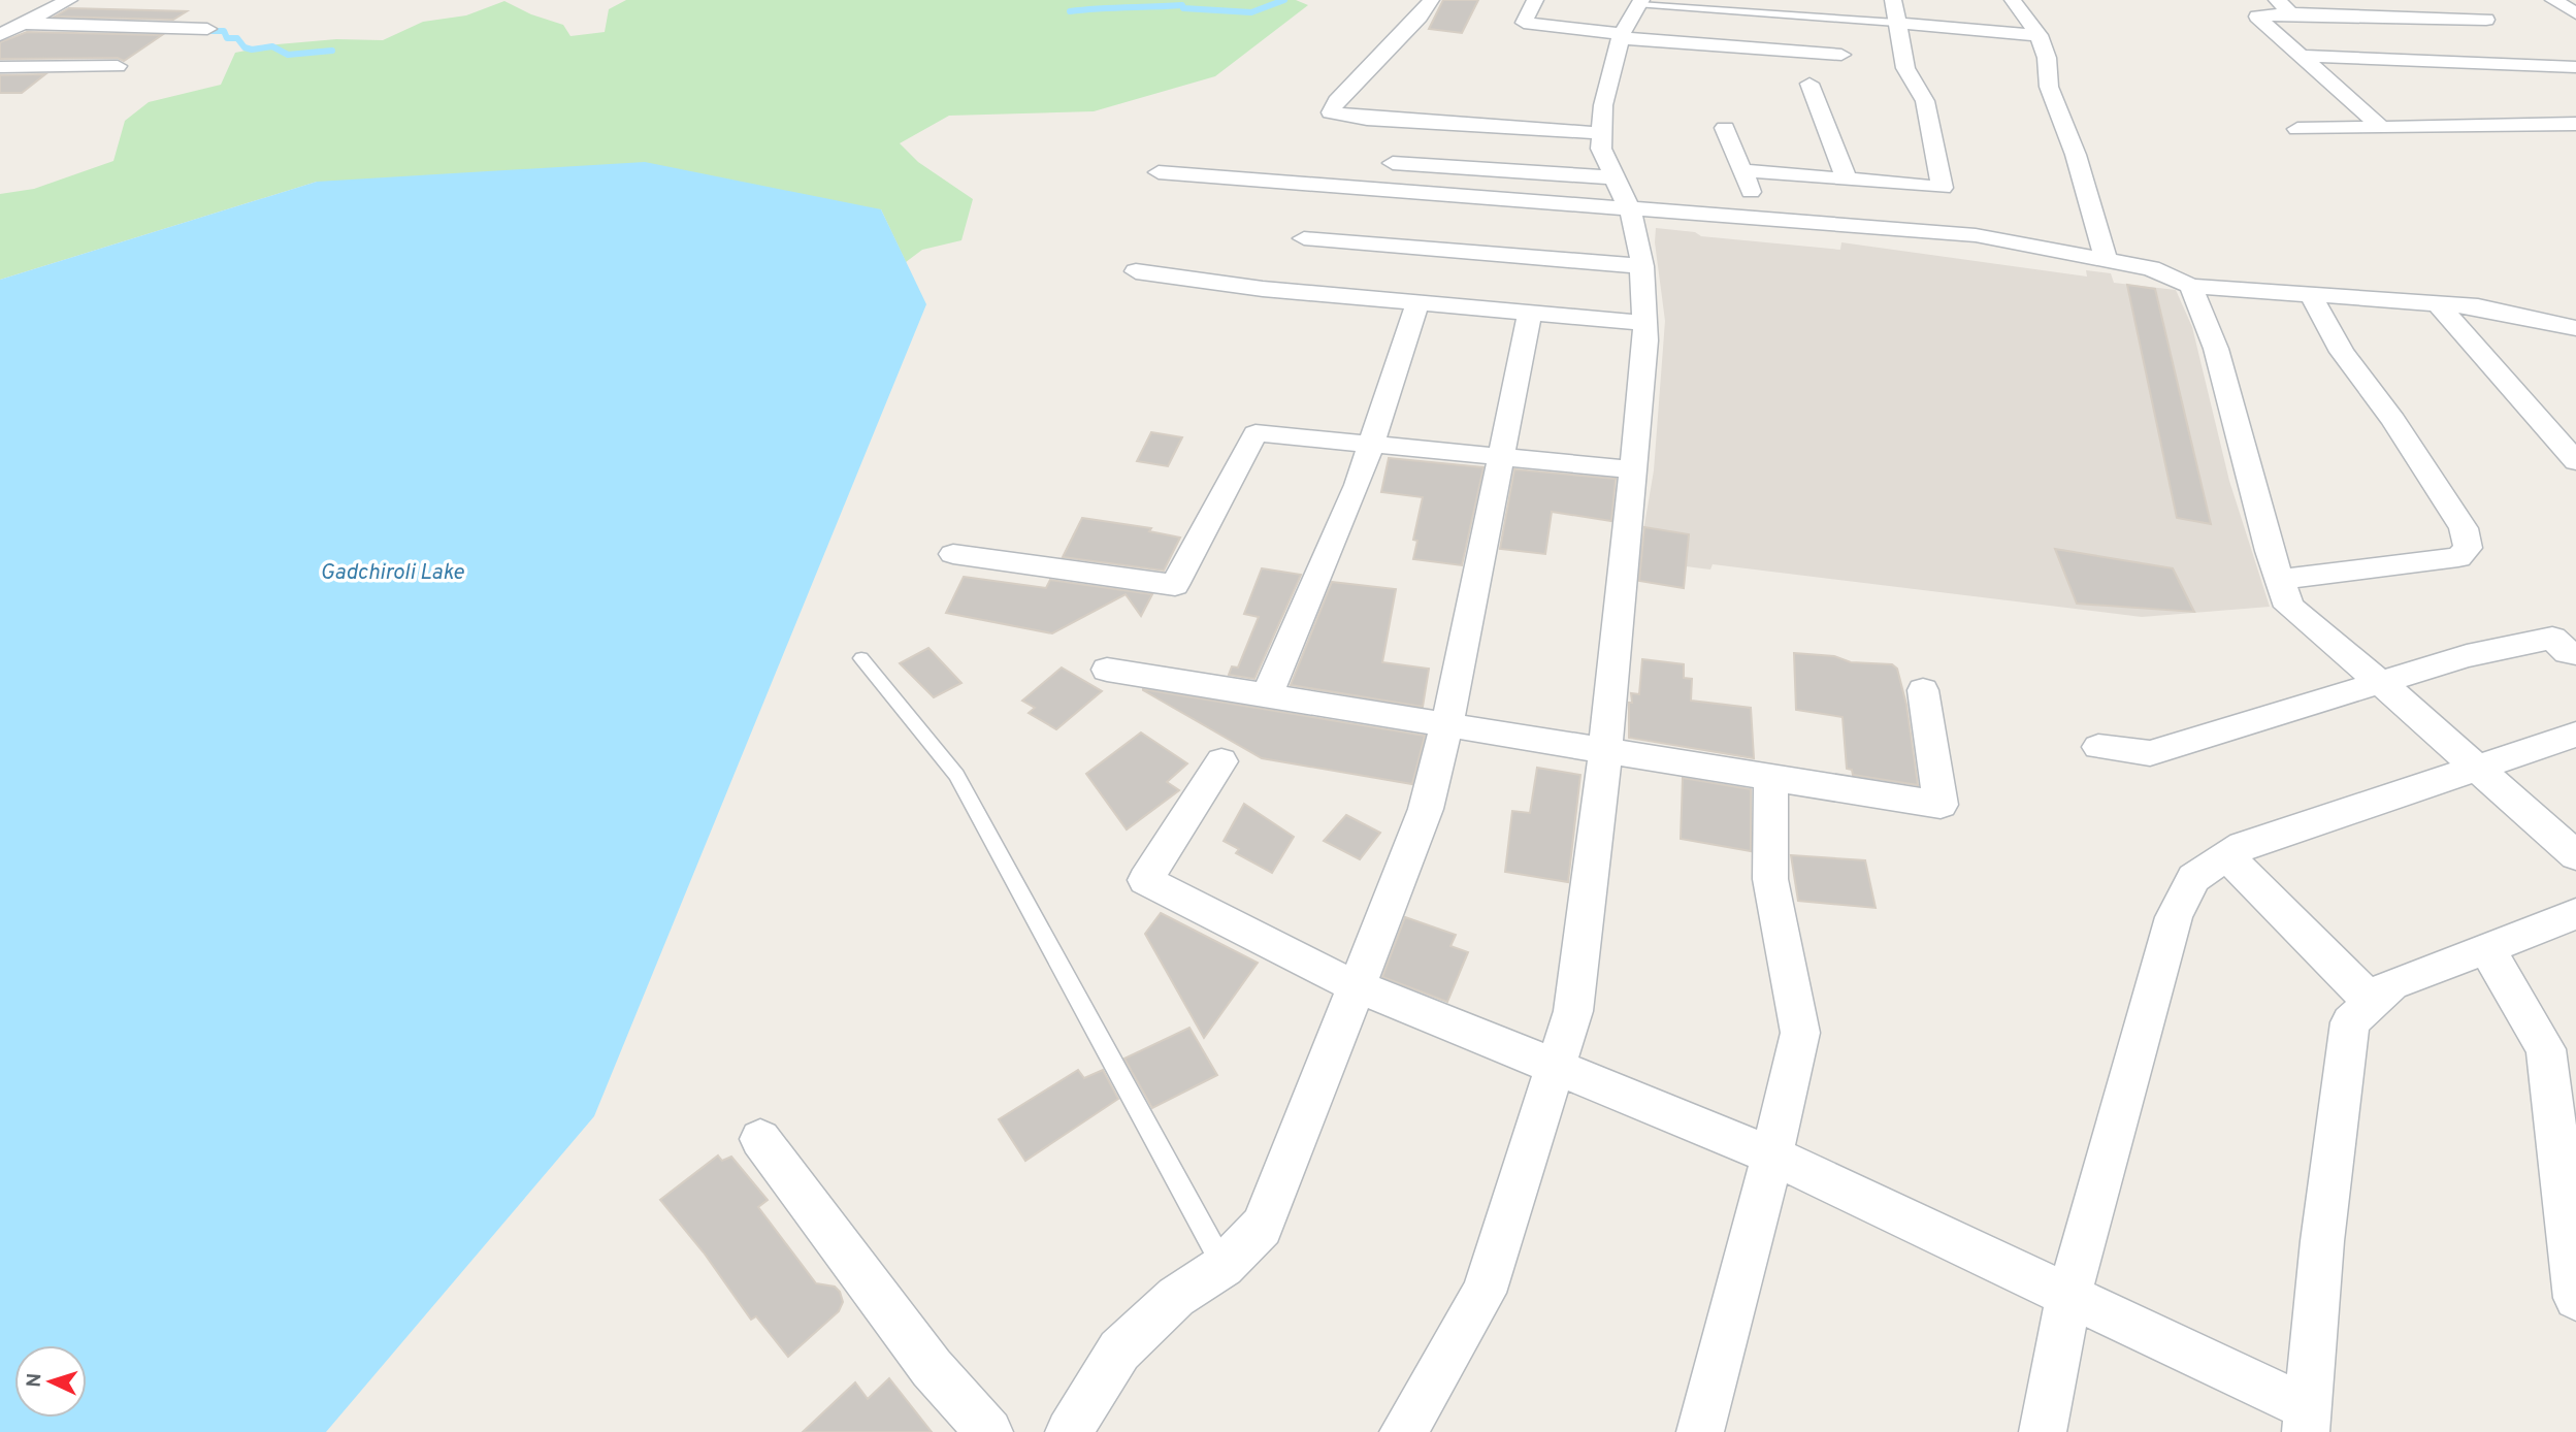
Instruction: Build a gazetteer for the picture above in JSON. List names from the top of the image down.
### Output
{
  "water": ["Gadchiroli Lake"],
  "north": "left"
}
